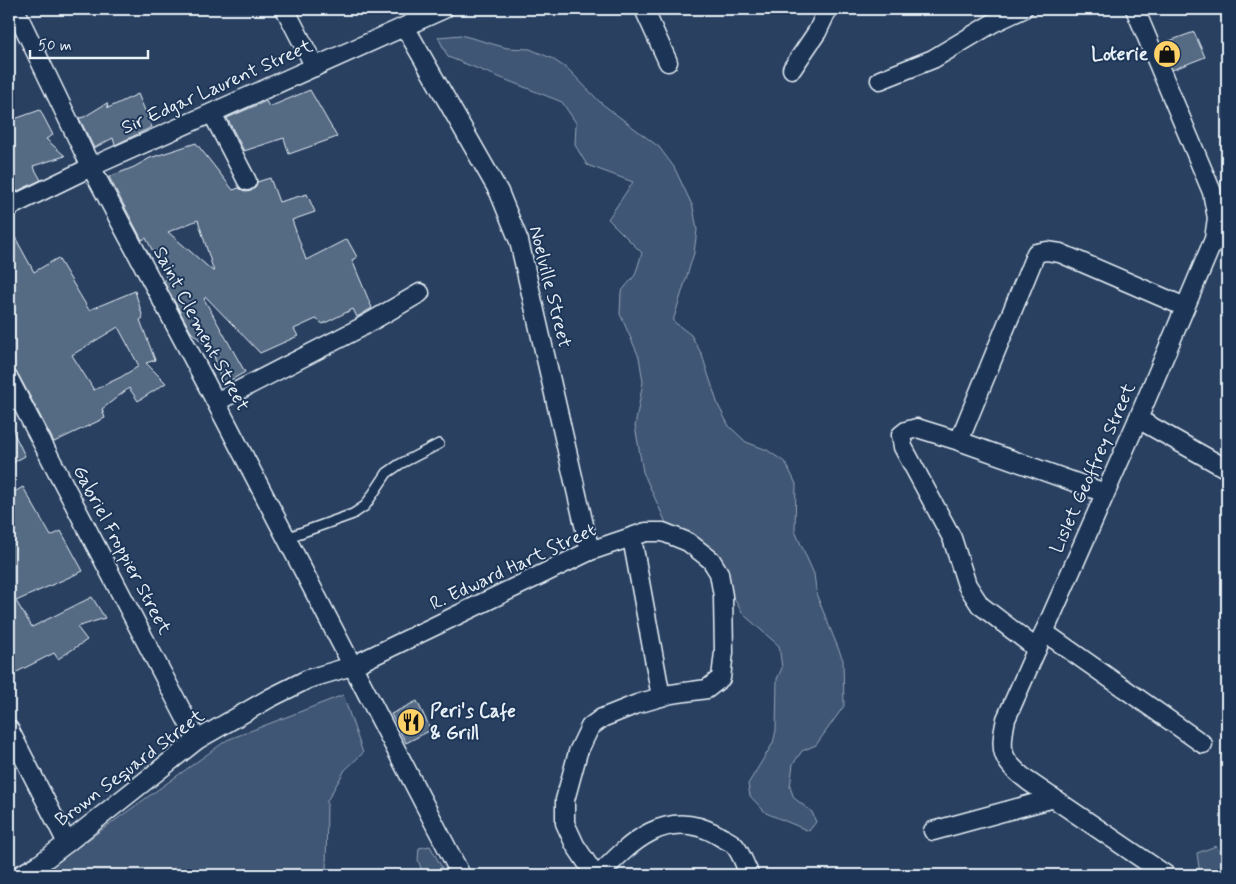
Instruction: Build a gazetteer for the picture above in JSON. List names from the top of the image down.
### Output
{
  "streets": {
    "street": [
      "Sir Edgar Laurent Street",
      "Noelville Street",
      "Saint Clement Street",
      "Lislet Geoffrey Street",
      "Gabriel Froppier Street",
      "R. Edward Hart Street",
      "Brown Sequard Street"
    ]
  },
  "crossings": [
    ["Sir Edgar Laurent Street", "Noelville Street"],
    ["Sir Edgar Laurent Street", "Saint Clement Street"],
    ["Noelville Street", "R. Edward Hart Street"],
    ["Saint Clement Street", "R. Edward Hart Street"],
    ["Saint Clement Street", "Brown Sequard Street"],
    ["Gabriel Froppier Street", "Brown Sequard Street"],
    ["R. Edward Hart Street", "Brown Sequard Street"]
  ],
  "places": {
    "shop": ["Loterie"],
    "restaurant": ["Peri's Cafe & Grill"]
  },
  "scale_bar": "50 m"
}
